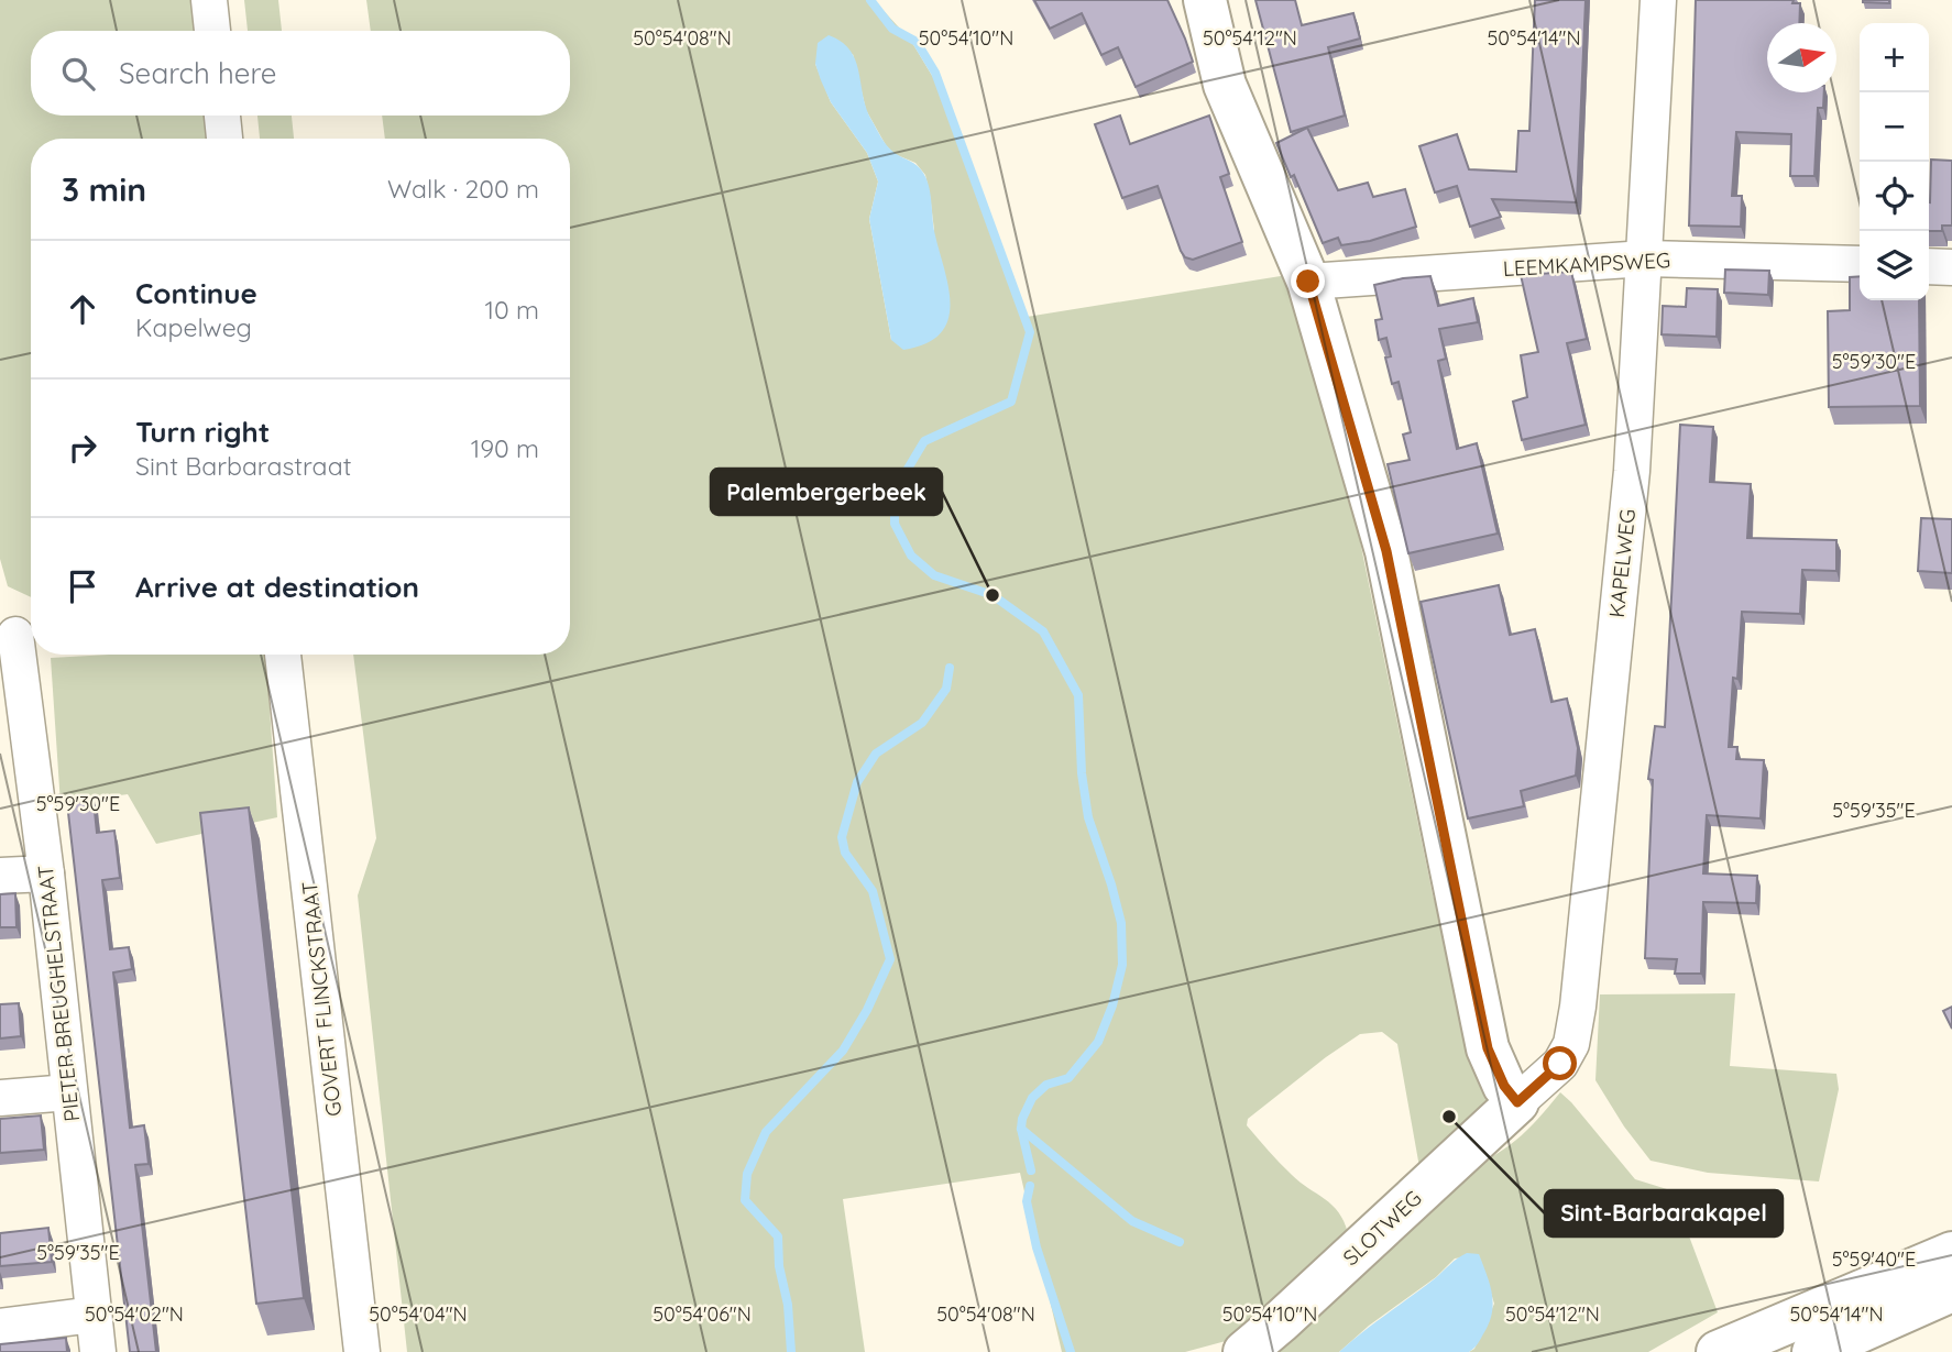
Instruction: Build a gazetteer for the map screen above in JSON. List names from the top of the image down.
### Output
{
  "streets": {
    "street": [
      "LEEMKAMPSWEG",
      "KAPELWEG",
      "PIETER BREUGHELSTRAAT",
      "GOVERT FLINCKSTRAAT",
      "SLOTWEG"
    ]
  },
  "crossings": [
    ["LEEMKAMPSWEG", "KAPELWEG"],
    ["KAPELWEG", "SLOTWEG"]
  ],
  "places": ["Palembergerbeek", "Sint-Barbarakapel"],
  "north": "right",
  "page": {
    "map_buttons": ["+", "−"],
    "search": "Search here",
    "heading": ["3 min", "Walk · 200 m"],
    "list": [
      ["Continue", "Kapelweg", "10 m"],
      ["Turn right", "Sint Barbarastraat", "190 m"],
      "Arrive at destination"
    ]
  },
  "coordinates": [
    "50°54'08\"N",
    "50°54'10\"N",
    "50°54'12\"N",
    "50°54'14\"N",
    "5°59'30\"E",
    "5°59'35\"E",
    "5°59'40\"E",
    "50°54'02\"N",
    "50°54'04\"N",
    "50°54'06\"N"
  ]
}
